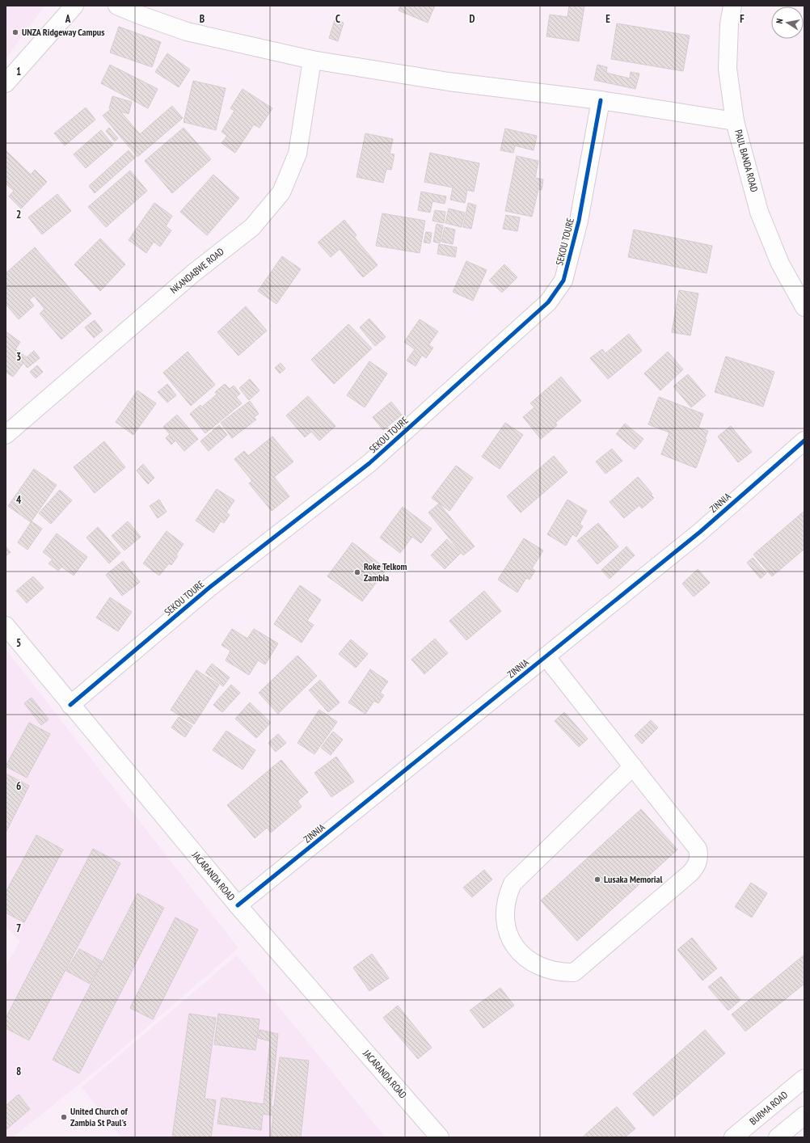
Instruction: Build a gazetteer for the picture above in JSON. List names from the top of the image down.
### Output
{
  "streets": {
    "street": [
      "PAUL BANDA ROAD",
      "SEKOU TOURE",
      "NKANDABWE ROAD",
      "ZINNIA",
      "JACARANDA ROAD",
      "BURMA ROAD"
    ]
  },
  "crossings": [
    ["SEKOU TOURE", "JACARANDA ROAD"],
    ["ZINNIA", "JACARANDA ROAD"]
  ],
  "places": [
    "UNZA Ridgeway Campus",
    "Roke Telkom Zambia",
    "Lusaka Memorial",
    "United Church of Zambia St Paul's"
  ],
  "north": "left",
  "grid": {
    "columns": [
      "A",
      "B",
      "C",
      "D",
      "E",
      "F"
    ],
    "rows": [
      "1",
      "2",
      "3",
      "4",
      "5",
      "6",
      "7",
      "8"
    ]
  }
}
